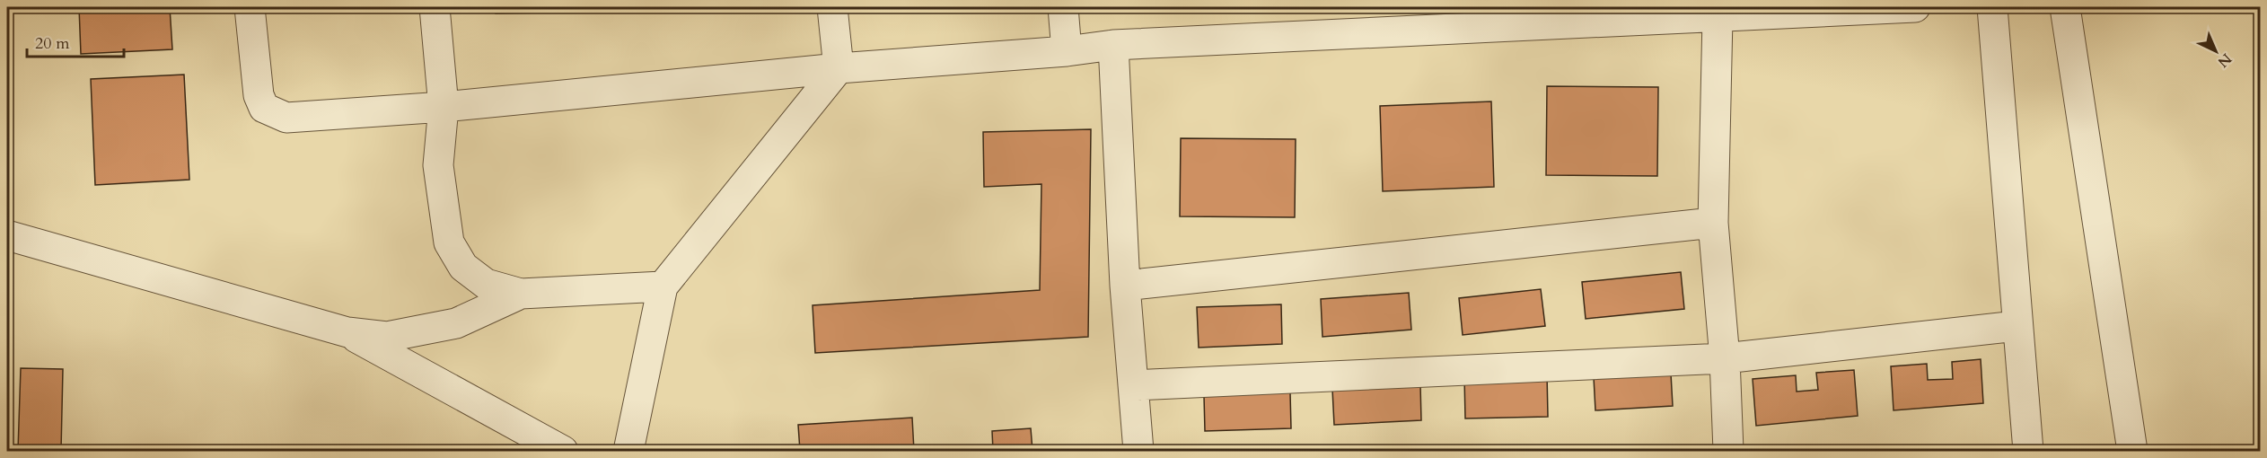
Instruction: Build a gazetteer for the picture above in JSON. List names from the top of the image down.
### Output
{
  "scale_bar": "20 m",
  "north": "bottom right"
}
